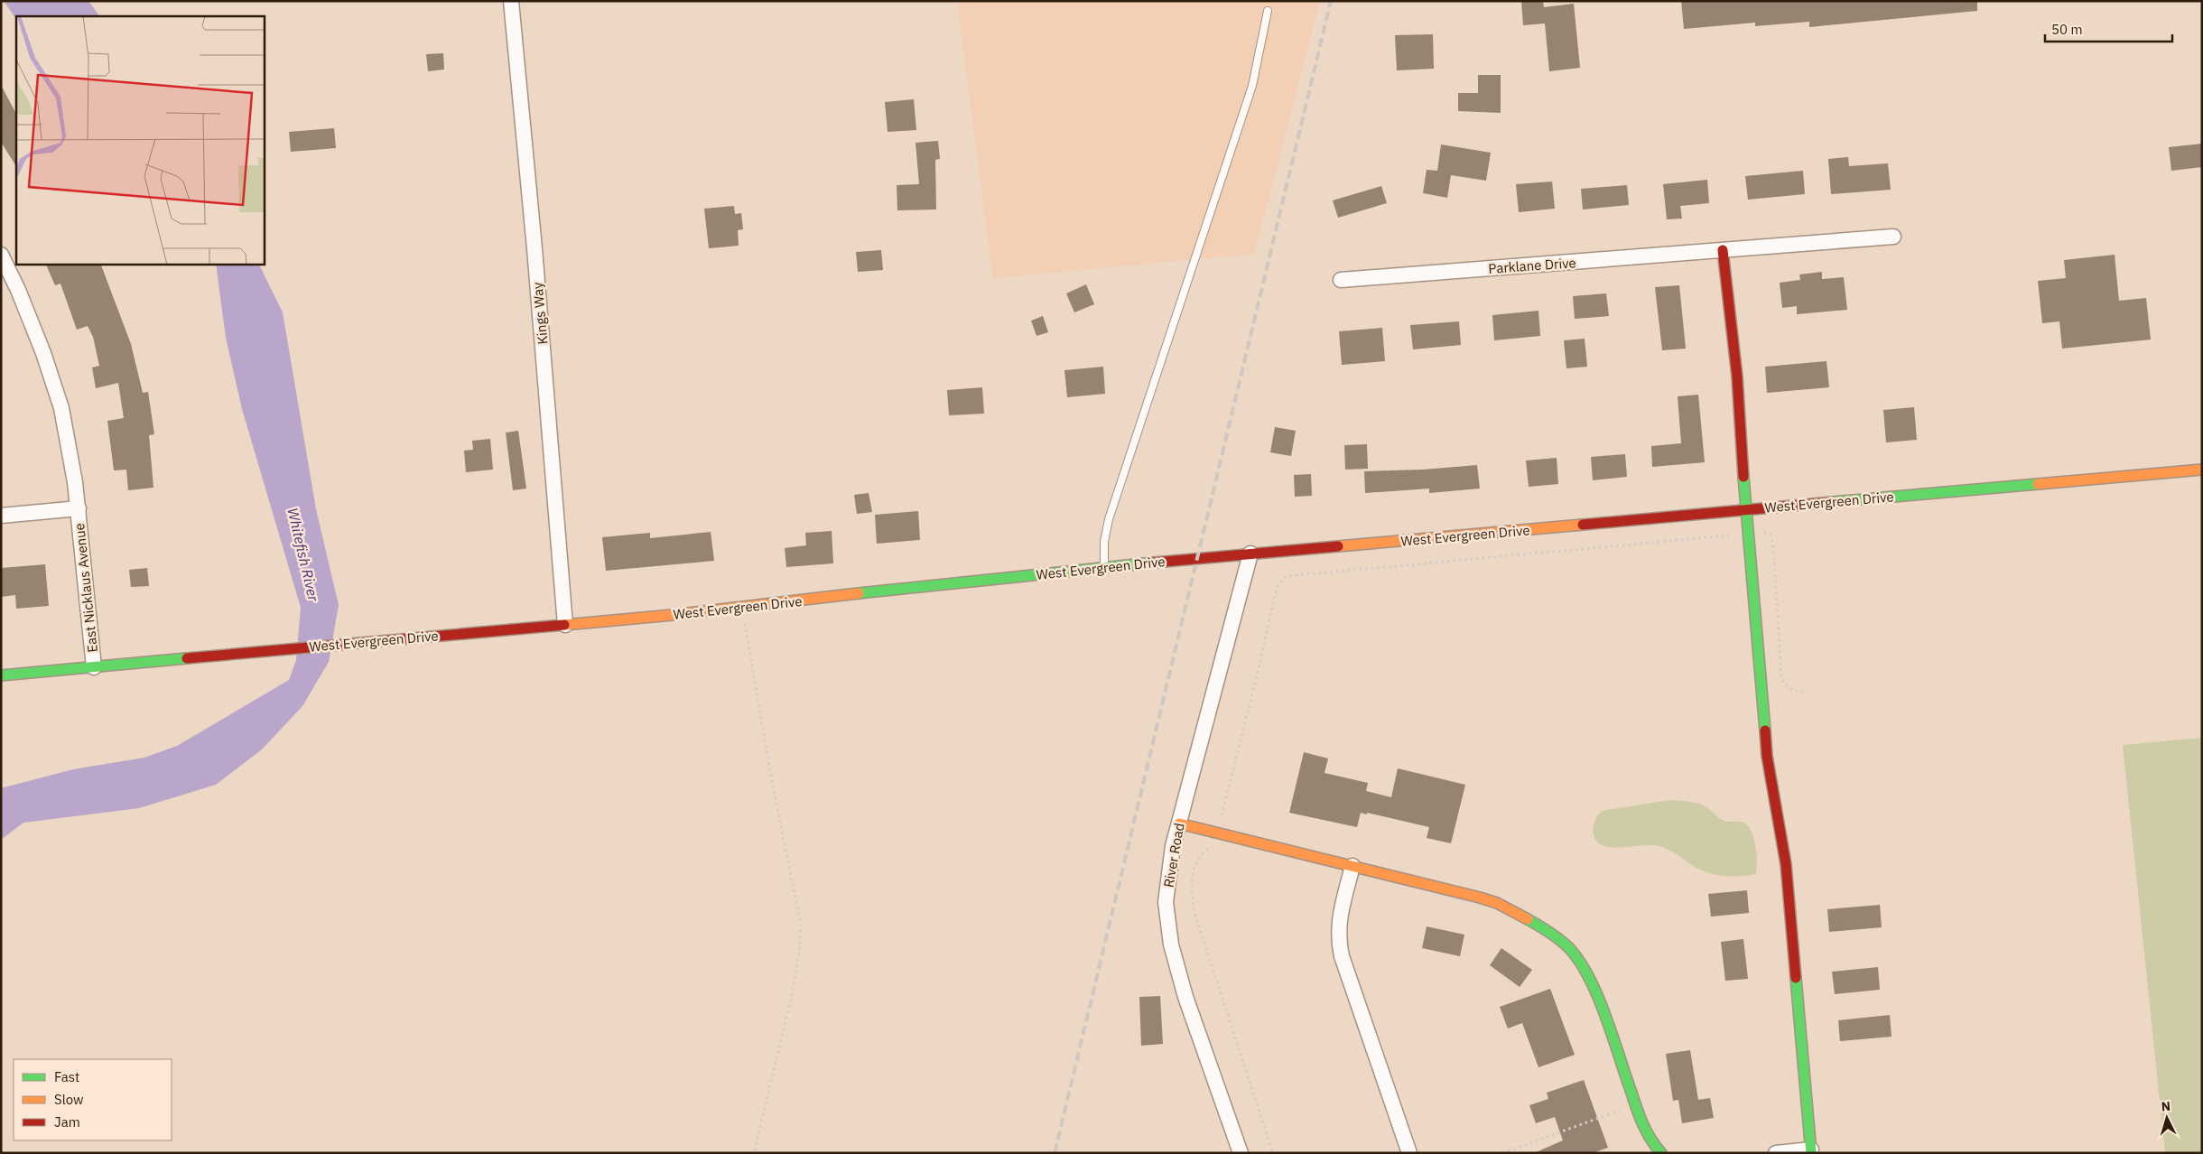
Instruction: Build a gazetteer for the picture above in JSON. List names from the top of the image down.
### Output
{
  "streets": {
    "street": [
      "Parklane Drive",
      "Kings Way",
      "West Evergreen Drive",
      "East Nicklaus Avenue",
      "River Road"
    ]
  },
  "crossings": [
    ["Kings Way", "West Evergreen Drive"],
    ["West Evergreen Drive", "East Nicklaus Avenue"],
    ["West Evergreen Drive", "River Road"]
  ],
  "water": ["Whitefish River"],
  "legend": ["Fast", "Slow", "Jam"],
  "scale_bar": "50 m",
  "north": "top"
}
